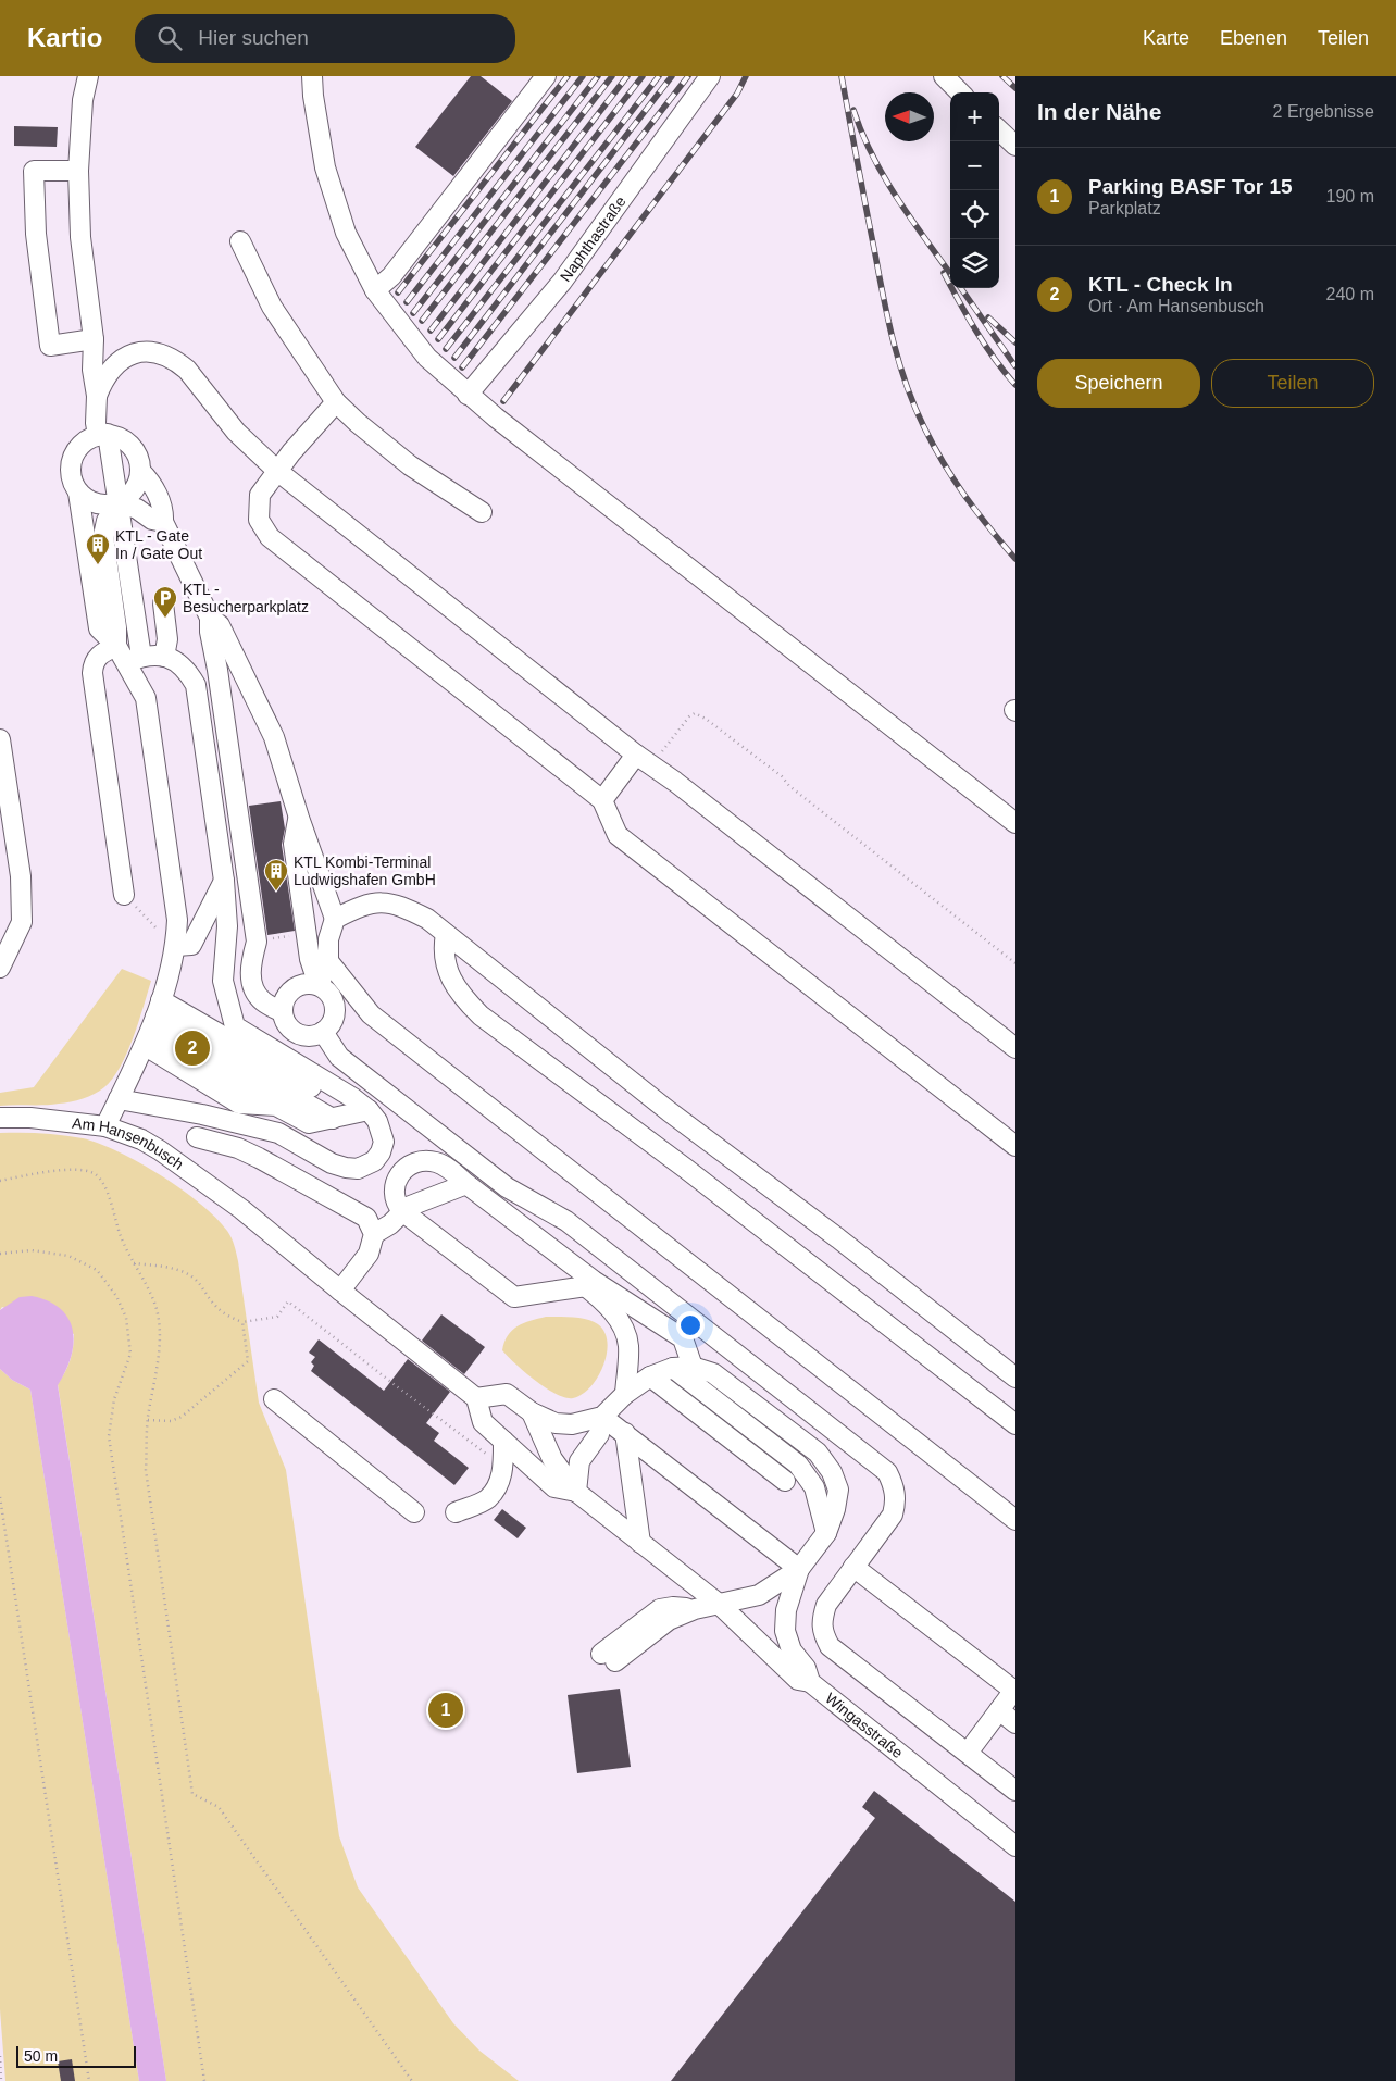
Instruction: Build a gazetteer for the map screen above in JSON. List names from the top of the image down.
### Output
{
  "streets": {
    "street": ["Naphthastraße", "Am Hansenbusch", "Wingasstraße"]
  },
  "places": {
    "building": ["KTL - Gate In / Gate Out", "KTL Kombi-Terminal Ludwigshafen GmbH"],
    "parking": ["KTL - Besucherparkplatz"]
  },
  "scale_bar": "50 m",
  "north": "left",
  "page": {
    "header": "Kartio",
    "search": "Hier suchen",
    "nav": ["Karte", "Ebenen", "Teilen"],
    "heading": ["In der Nähe", "2 Ergebnisse"],
    "map_buttons": ["+", "−"],
    "list": [
      {
        "mark": "1",
        "name": "Parking BASF Tor 15",
        "note": "Parkplatz",
        "value": "190 m"
      },
      {
        "mark": "2",
        "name": "KTL - Check In",
        "note": "Ort · Am Hansenbusch",
        "value": "240 m"
      }
    ],
    "buttons": ["Speichern", "Teilen"],
    "pins": ["2", "1"],
    "scale": "50 m"
  }
}
